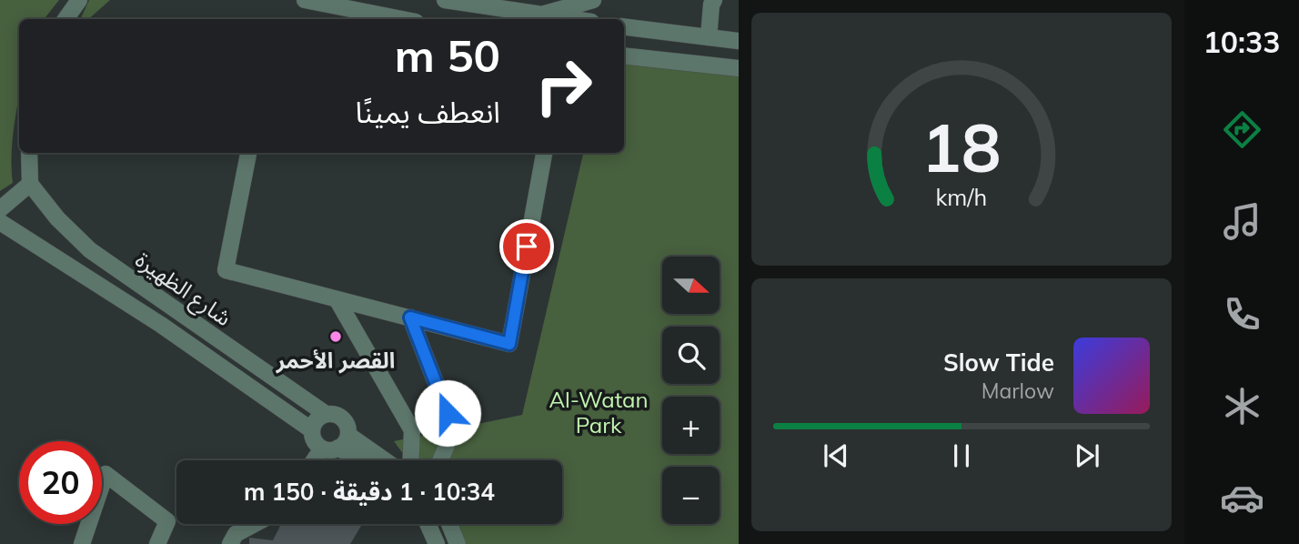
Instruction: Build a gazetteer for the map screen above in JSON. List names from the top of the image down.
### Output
{
  "streets": {
    "street": ["شارع الظهيرة"]
  },
  "parks": ["Al-Watan Park"],
  "places": ["القصر الأحمر"],
  "north": "right",
  "page": {
    "tabs": "10:33",
    "turn": ["50 m", "انعطف يمينًا"],
    "map_buttons": ["+", "−"],
    "song": ["Slow Tide", "Marlow"],
    "limit": "20",
    "trip": "10:34 · 1 دقيقة · 150 m",
    "gauge": ["18", "km/h"]
  }
}
